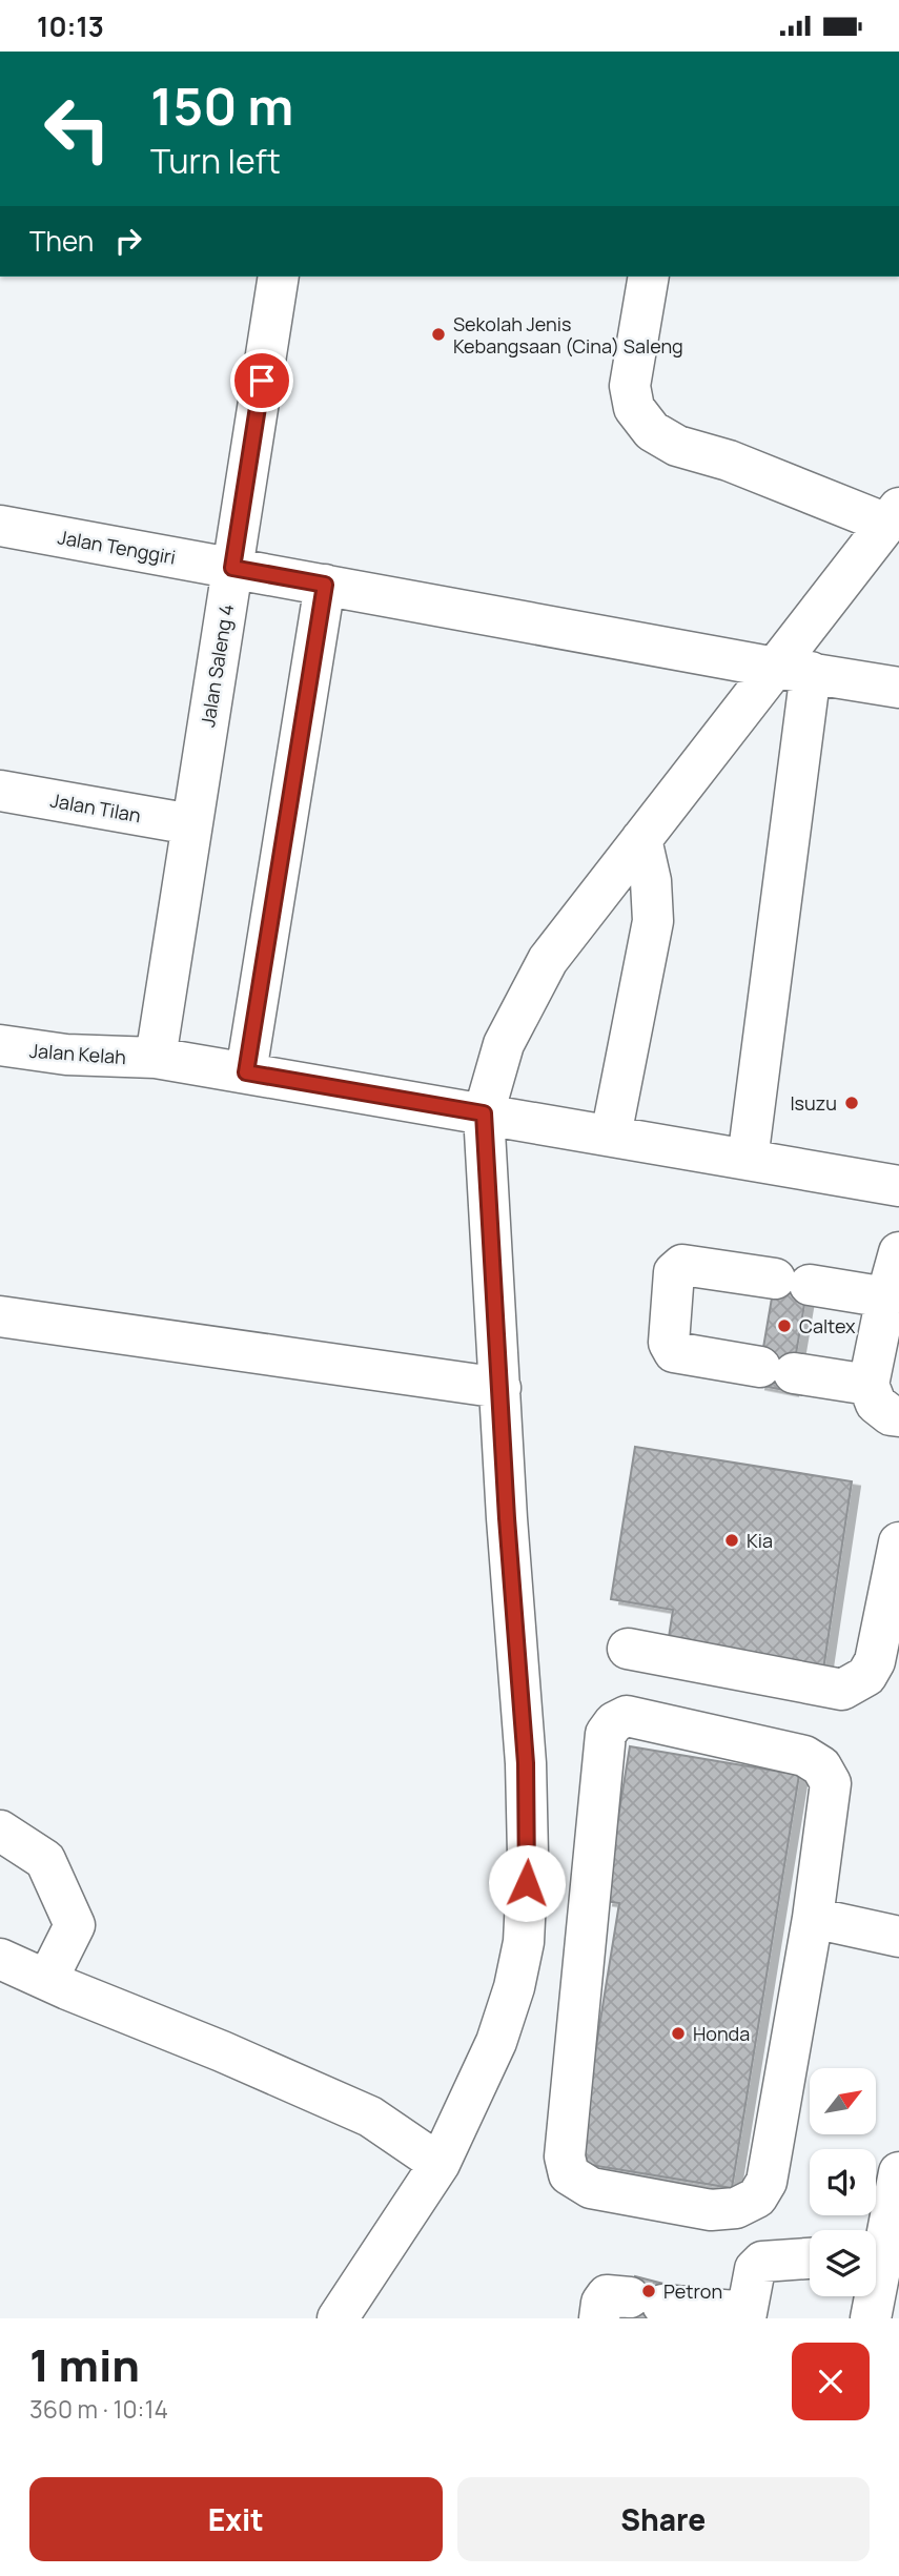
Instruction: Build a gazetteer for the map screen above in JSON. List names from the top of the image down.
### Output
{
  "streets": {
    "main road": [
      "Jalan Tenggiri",
      "Jalan Saleng 4",
      "Jalan Tilan",
      "Jalan Kelah"
    ]
  },
  "crossings": [
    ["Jalan Tenggiri", "Jalan Saleng 4"],
    ["Jalan Saleng 4", "Jalan Tilan"],
    ["Jalan Saleng 4", "Jalan Kelah"]
  ],
  "places": [
    "Sekolah Jenis Kebangsaan (Cina) Saleng",
    "Isuzu",
    "Caltex",
    "Kia",
    "Honda",
    "Petron"
  ],
  "north": "top right",
  "page": {
    "status": "10:13",
    "turn": ["150 m", "Turn left"],
    "then": "Then",
    "heading": ["1 min", "360 m · 10:14"],
    "buttons": ["Exit", "Share"]
  }
}
